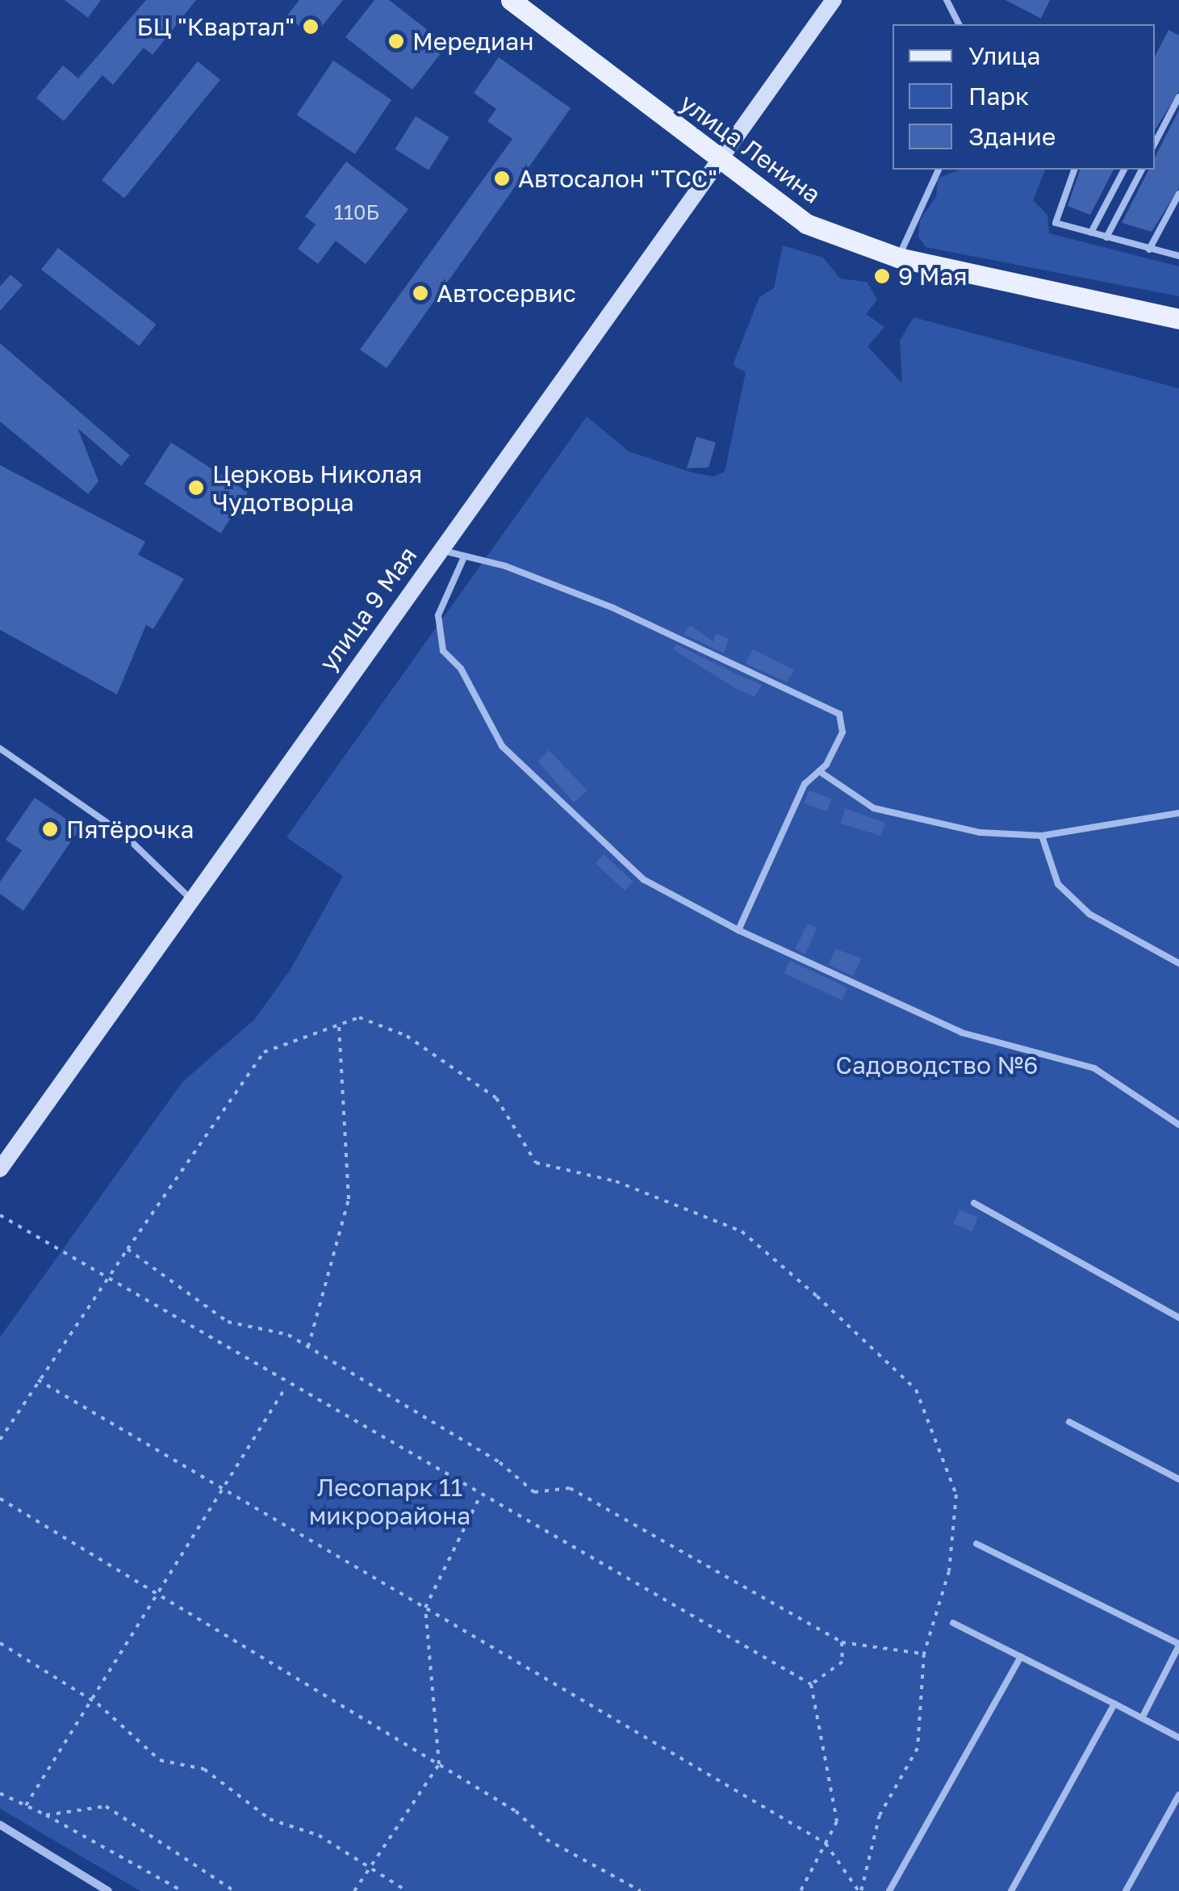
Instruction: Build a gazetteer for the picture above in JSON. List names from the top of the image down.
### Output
{
  "streets": {
    "main road": ["улица Ленина", "улица 9 Мая"]
  },
  "crossings": [
    ["улица Ленина", "улица 9 Мая"]
  ],
  "parks": ["Садоводство №6", "Лесопарк 11 микрорайона"],
  "places": [
    "БЦ \"Квартал\"",
    "Мередиан",
    "Автосалон \"ТСС\"",
    "9 Мая",
    "Автосервис",
    "Церковь Николая Чудотворца",
    "Пятёрочка"
  ],
  "house_numbers": ["110Б"],
  "legend": ["Улица", "Парк", "Здание"]
}
